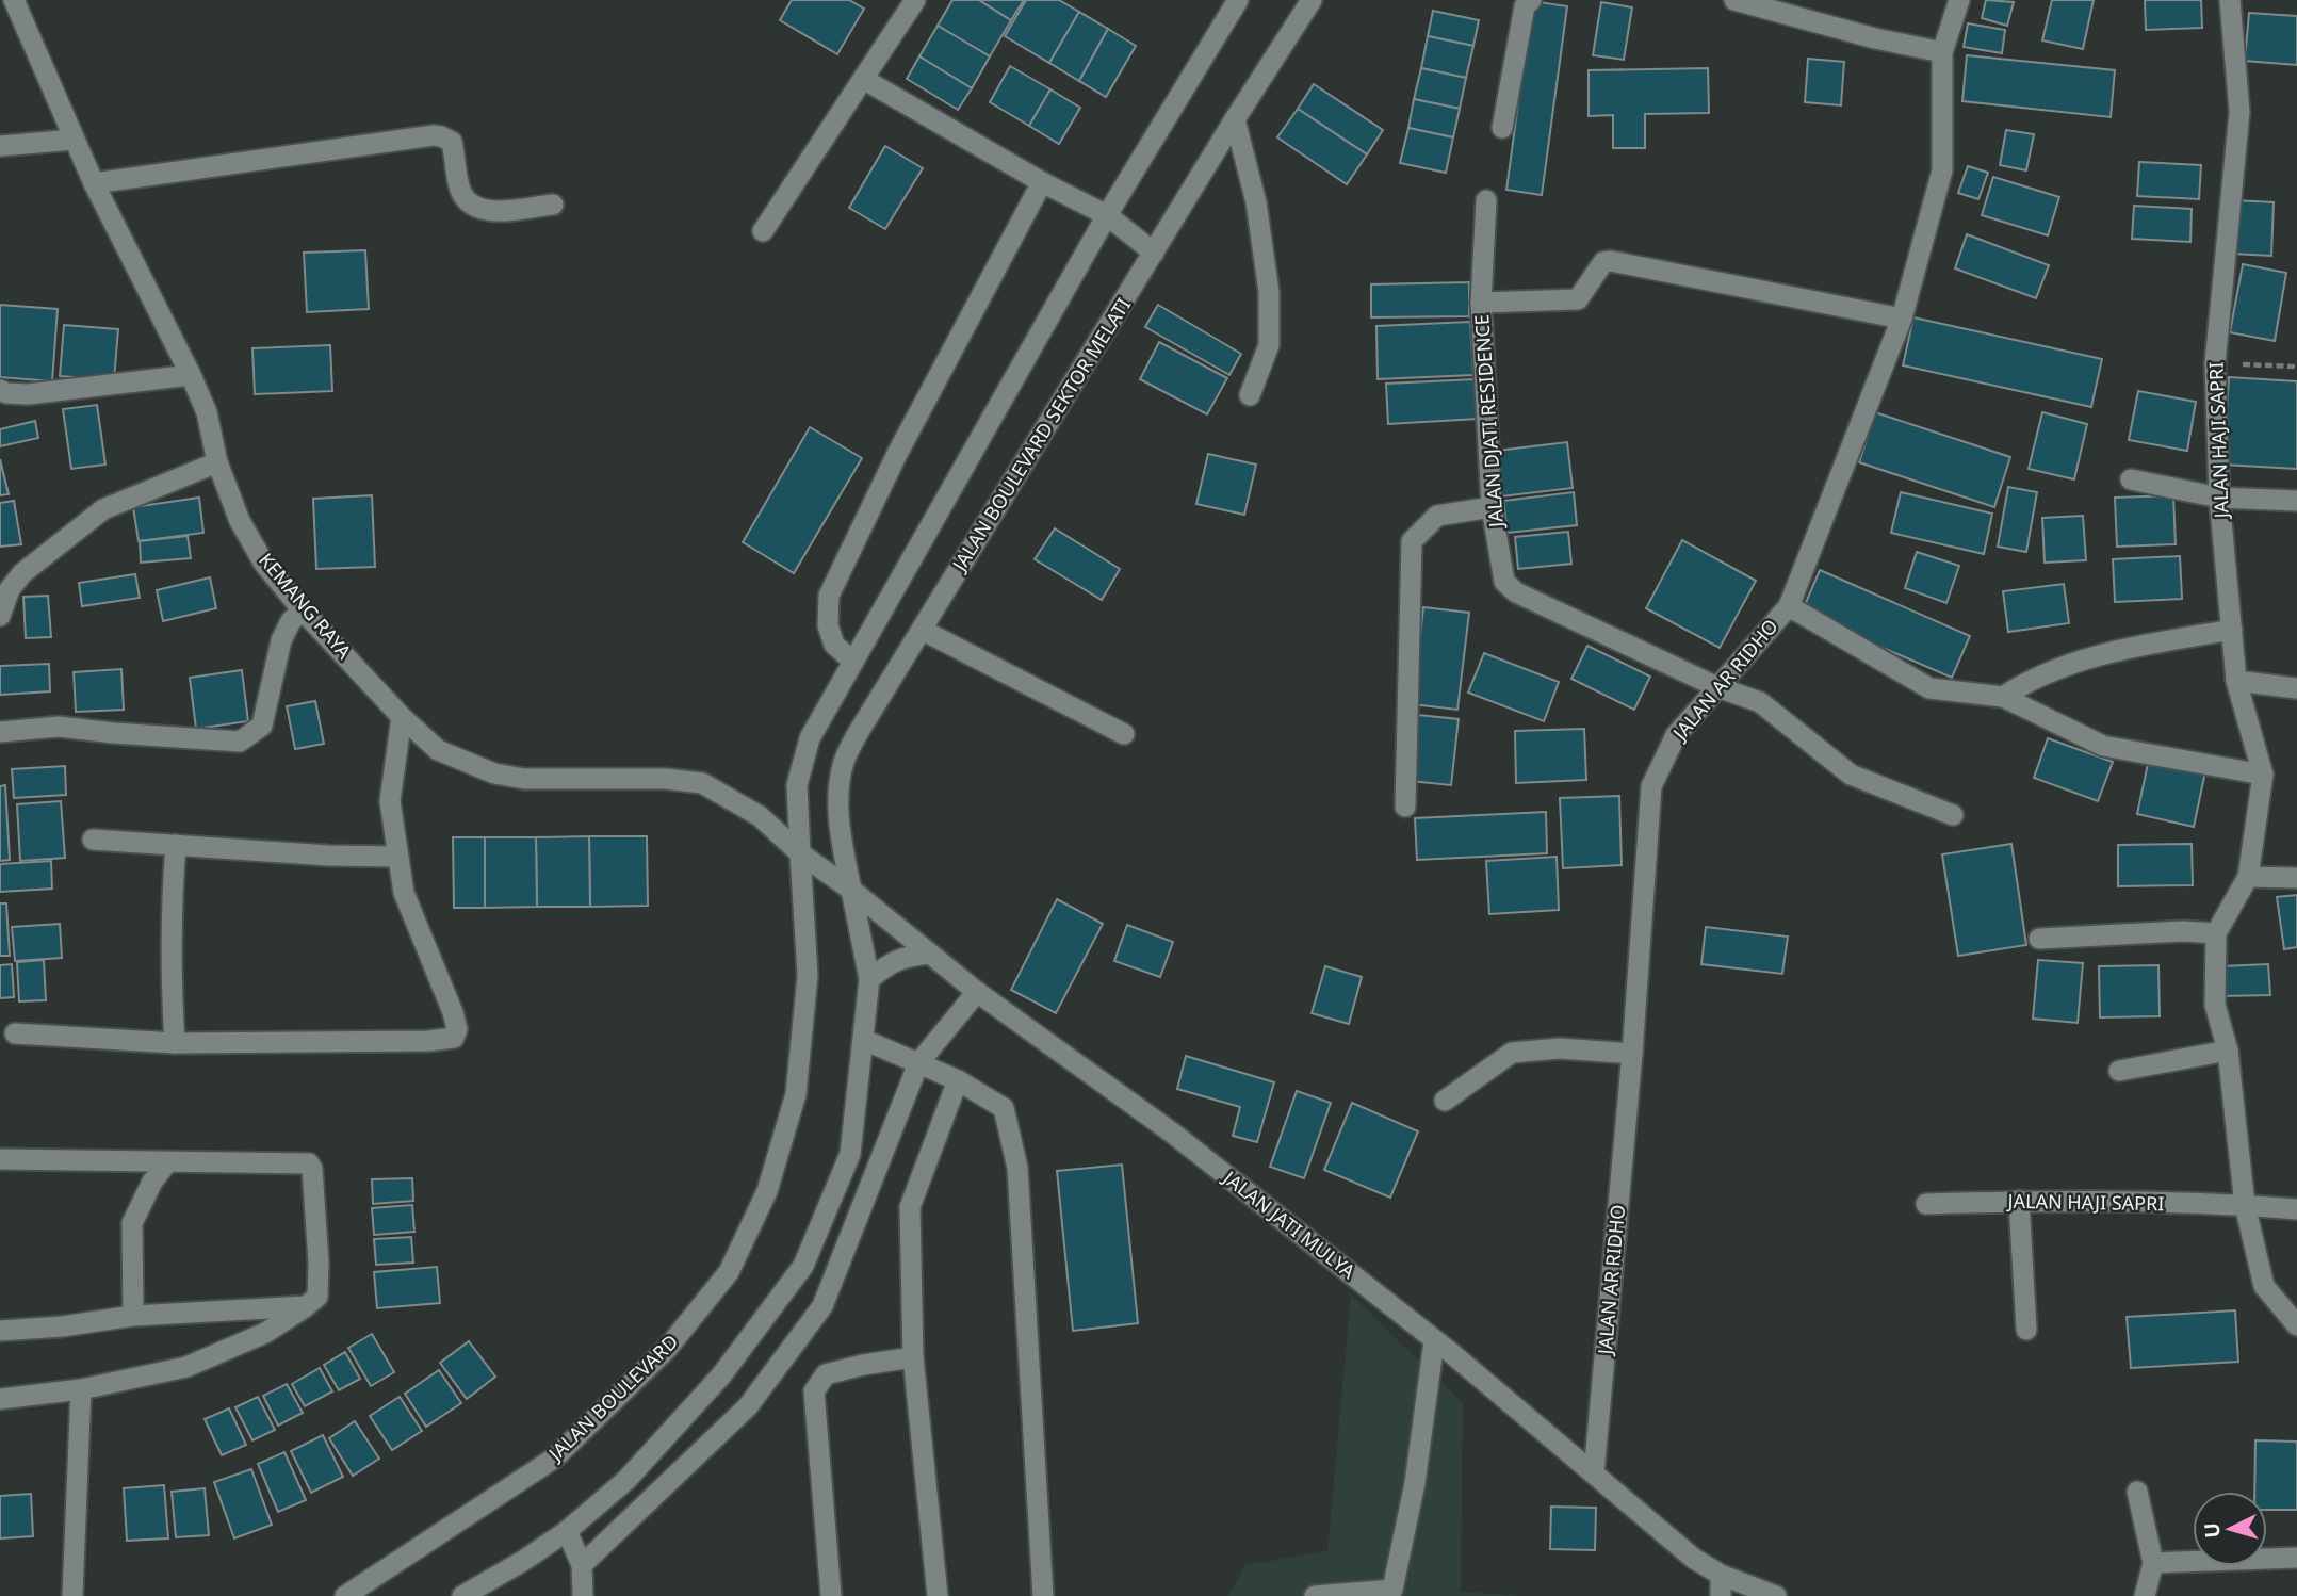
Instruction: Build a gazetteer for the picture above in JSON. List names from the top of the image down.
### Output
{
  "streets": {
    "street": [
      "JALAN DJATI RESIDENCE",
      "JALAN BOULEVARD SEKTOR MELATI",
      "JALAN HAJI SAPRI",
      "KEMANG RAYA",
      "JALAN AR RIDHO",
      "JALAN JATI MULYA",
      "JALAN BOULEVARD"
    ]
  },
  "crossings": [
    ["JALAN DJATI RESIDENCE", "JALAN AR RIDHO"],
    ["JALAN BOULEVARD SEKTOR MELATI", "JALAN JATI MULYA"],
    ["KEMANG RAYA", "JALAN JATI MULYA"],
    ["KEMANG RAYA", "JALAN BOULEVARD"],
    ["JALAN AR RIDHO", "JALAN JATI MULYA"],
    ["JALAN JATI MULYA", "JALAN BOULEVARD"]
  ],
  "north": "left"
}
